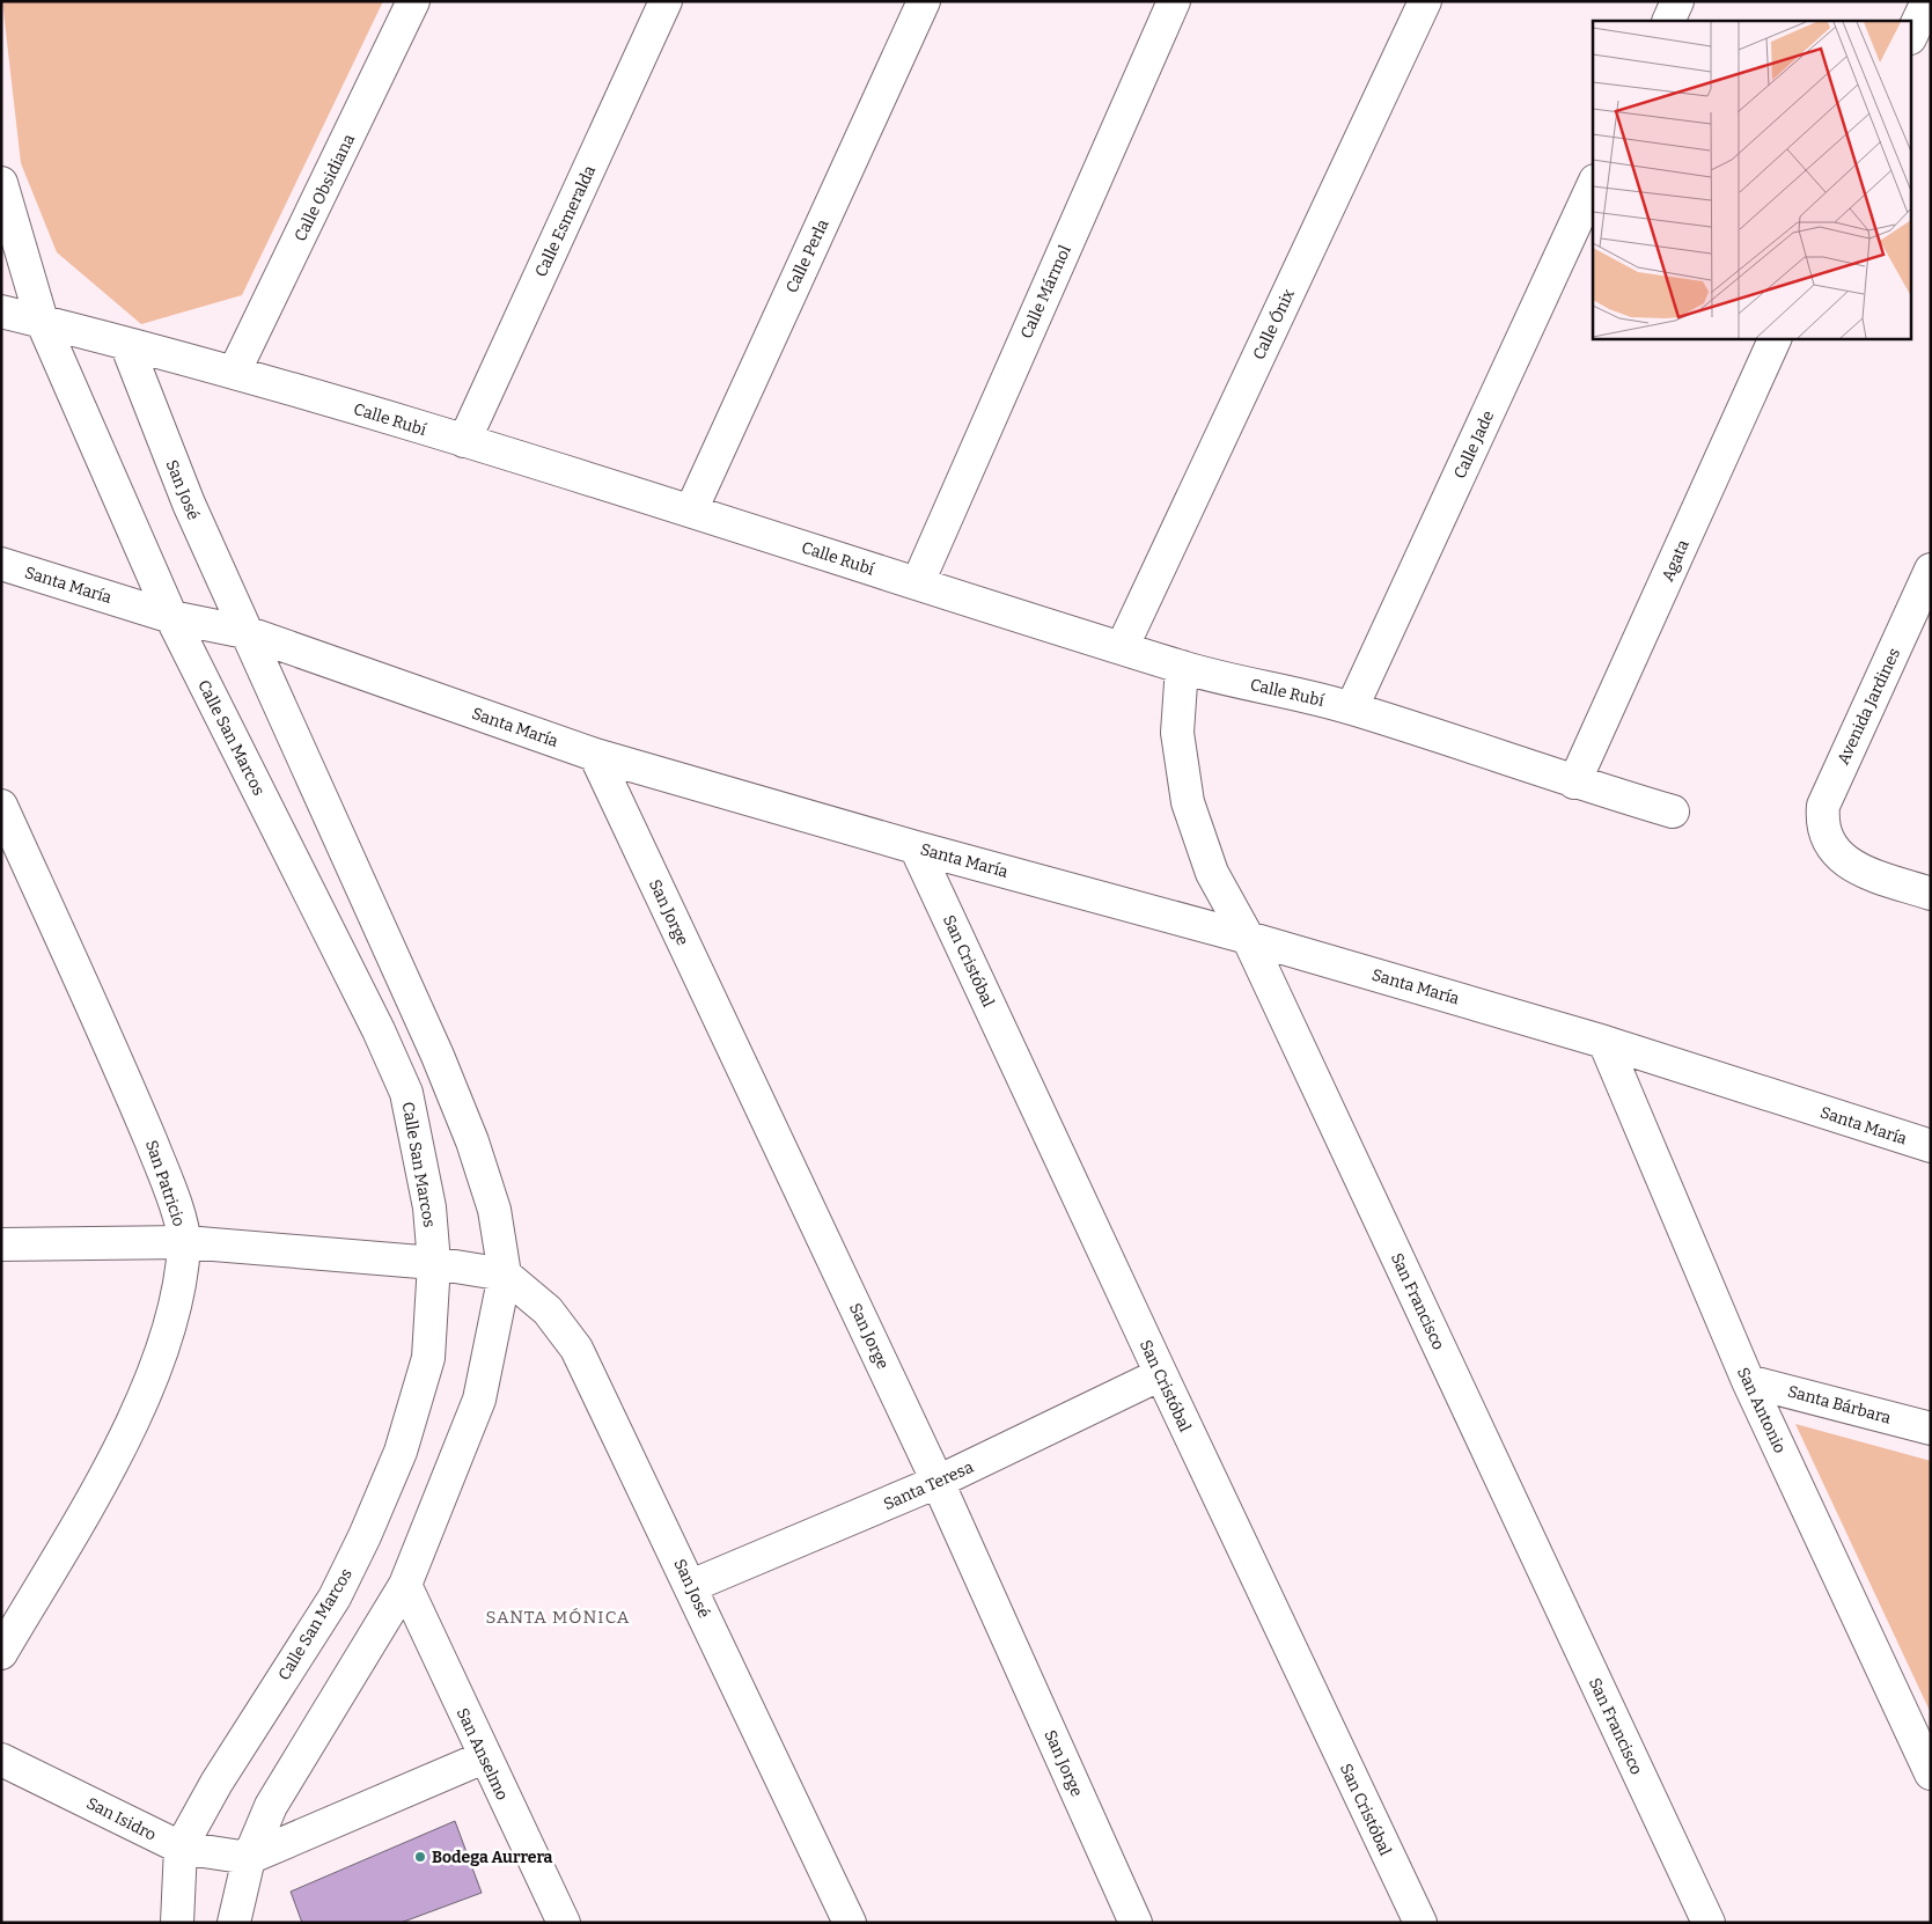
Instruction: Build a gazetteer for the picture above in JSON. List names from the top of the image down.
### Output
{
  "streets": {
    "street": [
      "Calle Obsidiana",
      "Calle Esmeralda",
      "Calle Perla",
      "Calle Mármol",
      "Calle Ónix",
      "Calle Rubí",
      "Calle Jade",
      "San José",
      "Agata",
      "Santa María",
      "Avenida Jardines",
      "Calle San Marcos",
      "San Jorge",
      "San Cristóbal",
      "San Patricio",
      "San Francisco",
      "Santa Bárbara",
      "San Antonio",
      "Santa Teresa",
      "San Anselmo",
      "San Isidro"
    ]
  },
  "crossings": [
    ["Calle Obsidiana", "Calle Rubí"],
    ["Calle Esmeralda", "Calle Rubí"],
    ["Calle Perla", "Calle Rubí"],
    ["Calle Mármol", "Calle Rubí"],
    ["Calle Ónix", "Calle Rubí"],
    ["Calle Rubí", "Calle Jade"],
    ["Calle Rubí", "San José"],
    ["Calle Rubí", "Agata"],
    ["Calle Rubí", "Calle San Marcos"],
    ["Calle Rubí", "San Francisco"],
    ["San José", "Santa María"],
    ["San José", "Santa Teresa"],
    ["Santa María", "Calle San Marcos"],
    ["Santa María", "San Jorge"],
    ["Santa María", "San Cristóbal"],
    ["Santa María", "San Francisco"],
    ["Santa María", "San Antonio"],
    ["Calle San Marcos", "San Isidro"],
    ["San Jorge", "Santa Teresa"],
    ["San Cristóbal", "Santa Teresa"],
    ["Santa Bárbara", "San Antonio"]
  ],
  "districts": ["SANTA MÓNICA"],
  "places": ["Bodega Aurrera"]
}
